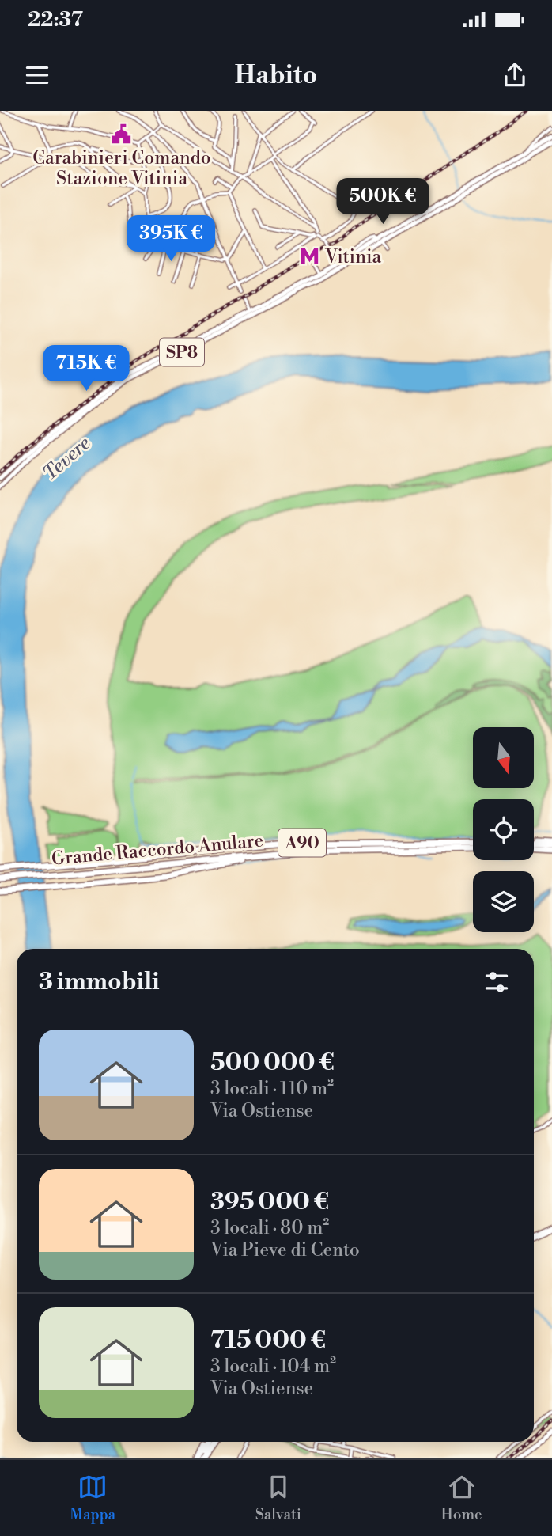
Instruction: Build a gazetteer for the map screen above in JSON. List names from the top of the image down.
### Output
{
  "streets": {
    "highway": ["A90", "Grande Raccordo Anulare"],
    "main road": ["SP8"]
  },
  "water": ["Tevere"],
  "places": {
    "public building": ["Carabinieri Comando Stazione Vitinia"],
    "metro station": ["Vitinia"]
  },
  "north": "bottom",
  "page": {
    "status": "22:37",
    "header": "Habito",
    "price": ["500K €", "395K €", "715K €"],
    "heading": "3 immobili",
    "list": [
      {
        "name": "500 000 €",
        "note": "3 locali · 110 m² · Via Ostiense"
      },
      {
        "name": "395 000 €",
        "note": "3 locali · 80 m² · Via Pieve di Cento"
      },
      {
        "name": "715 000 €",
        "note": "3 locali · 104 m² · Via Ostiense"
      }
    ],
    "tabs": ["Mappa", "Salvati", "Home"]
  }
}
